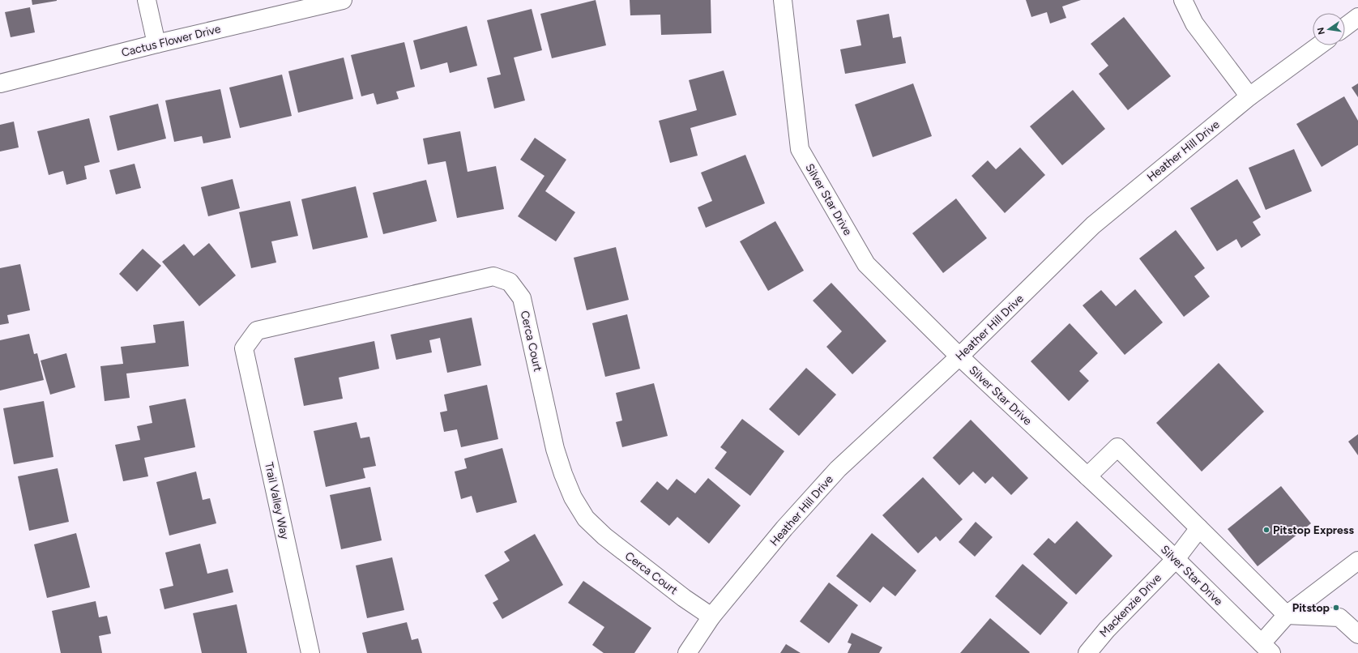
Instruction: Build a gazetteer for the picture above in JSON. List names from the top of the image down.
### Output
{
  "streets": {
    "street": [
      "Cactus Flower Drive",
      "Heather Hill Drive",
      "Silver Star Drive",
      "Cerca Court",
      "Trail Valley Way",
      "Mackenzie Drive"
    ]
  },
  "crossings": [
    ["Heather Hill Drive", "Silver Star Drive"],
    ["Heather Hill Drive", "Cerca Court"],
    ["Silver Star Drive", "Mackenzie Drive"],
    ["Cerca Court", "Trail Valley Way"]
  ],
  "places": ["Pitstop Express", "Pitstop"],
  "north": "left"
}
